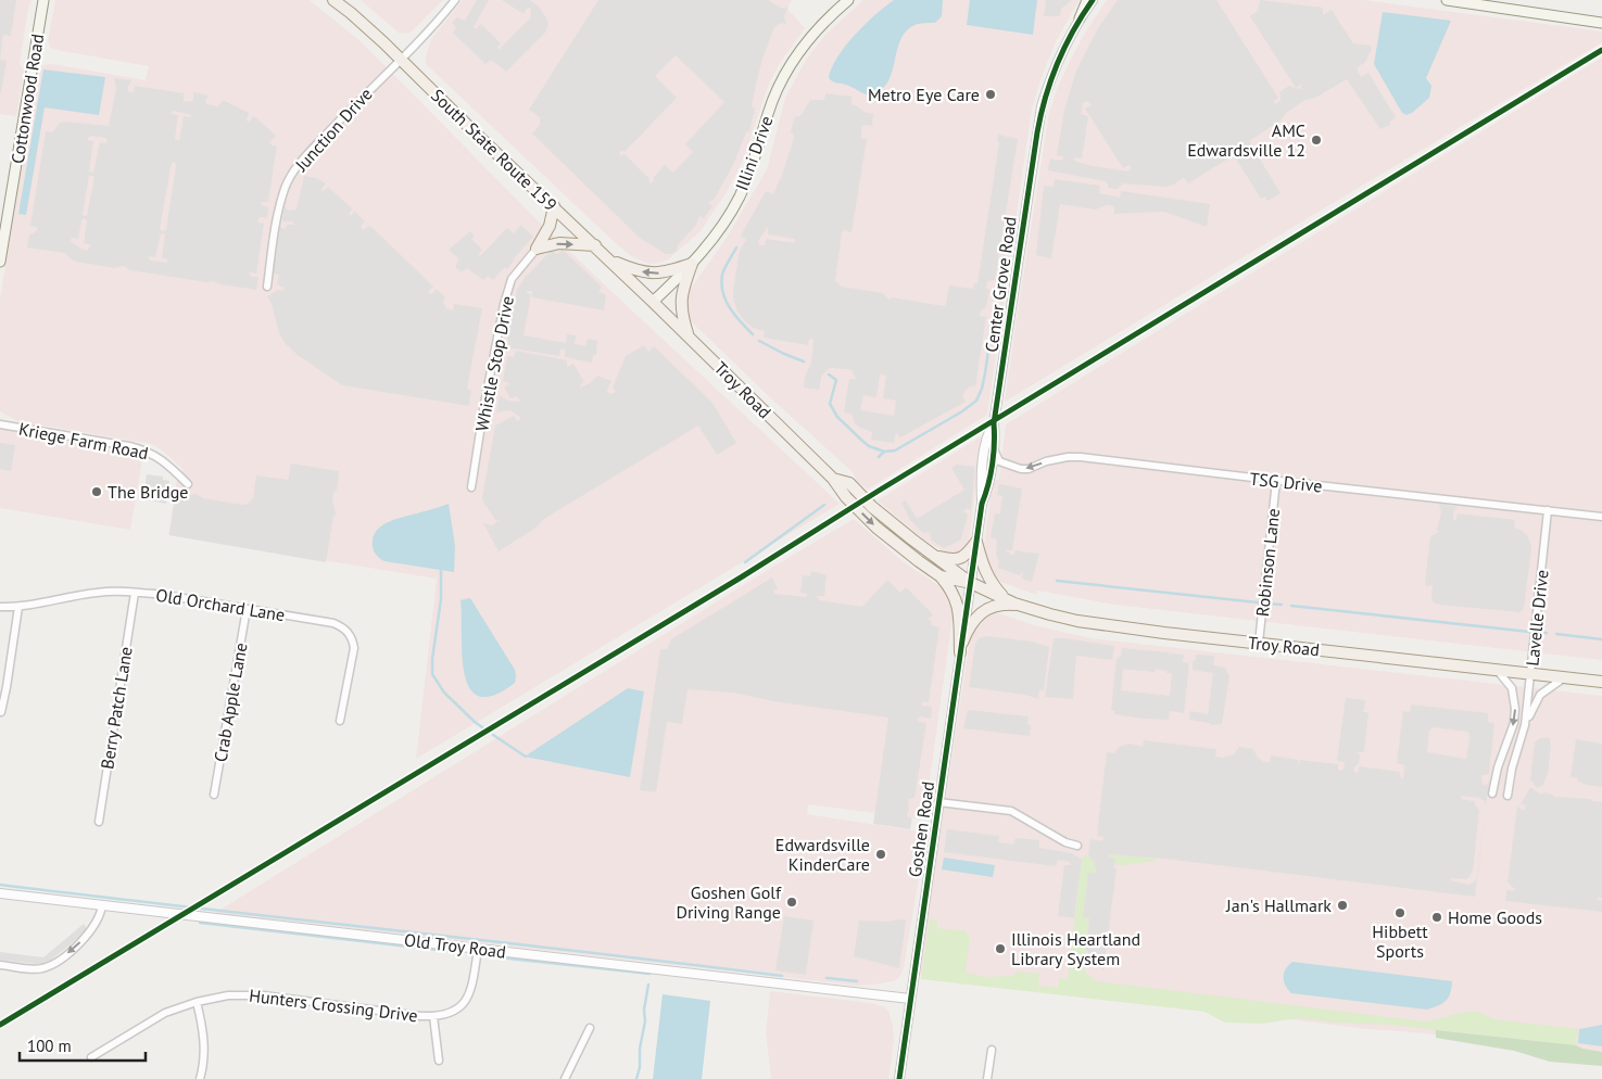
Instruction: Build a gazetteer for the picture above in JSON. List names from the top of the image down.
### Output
{
  "streets": {
    "main road": [
      "Cottonwood Road",
      "South State Route 159",
      "Illini Drive",
      "Whistle Stop Drive",
      "Troy Road"
    ],
    "street": [
      "Junction Drive",
      "Center Grove Road",
      "Kriege Farm Road",
      "TSG Drive",
      "Robinson Lane",
      "Old Orchard Lane",
      "Lavelle Drive",
      "Crab Apple Lane",
      "Berry Patch Lane",
      "Goshen Road",
      "Old Troy Road",
      "Hunters Crossing Drive"
    ]
  },
  "crossings": [
    ["Junction Drive", "South State Route 159"],
    ["South State Route 159", "Illini Drive"],
    ["South State Route 159", "Whistle Stop Drive"],
    ["South State Route 159", "Troy Road"],
    ["Illini Drive", "Troy Road"],
    ["Center Grove Road", "Troy Road"],
    ["Center Grove Road", "TSG Drive"],
    ["Center Grove Road", "Goshen Road"],
    ["Troy Road", "Robinson Lane"],
    ["Troy Road", "Lavelle Drive"],
    ["Troy Road", "Goshen Road"],
    ["TSG Drive", "Robinson Lane"],
    ["TSG Drive", "Lavelle Drive"],
    ["Old Orchard Lane", "Crab Apple Lane"],
    ["Old Orchard Lane", "Berry Patch Lane"],
    ["Goshen Road", "Old Troy Road"],
    ["Old Troy Road", "Hunters Crossing Drive"]
  ],
  "one_way": ["TSG Drive"],
  "places": [
    "Metro Eye Care",
    "AMC Edwardsville 12",
    "The Bridge",
    "Edwardsville KinderCare",
    "Goshen Golf Driving Range",
    "Jan's Hallmark",
    "Hibbett Sports",
    "Home Goods",
    "Illinois Heartland Library System"
  ],
  "scale_bar": "100 m"
}
